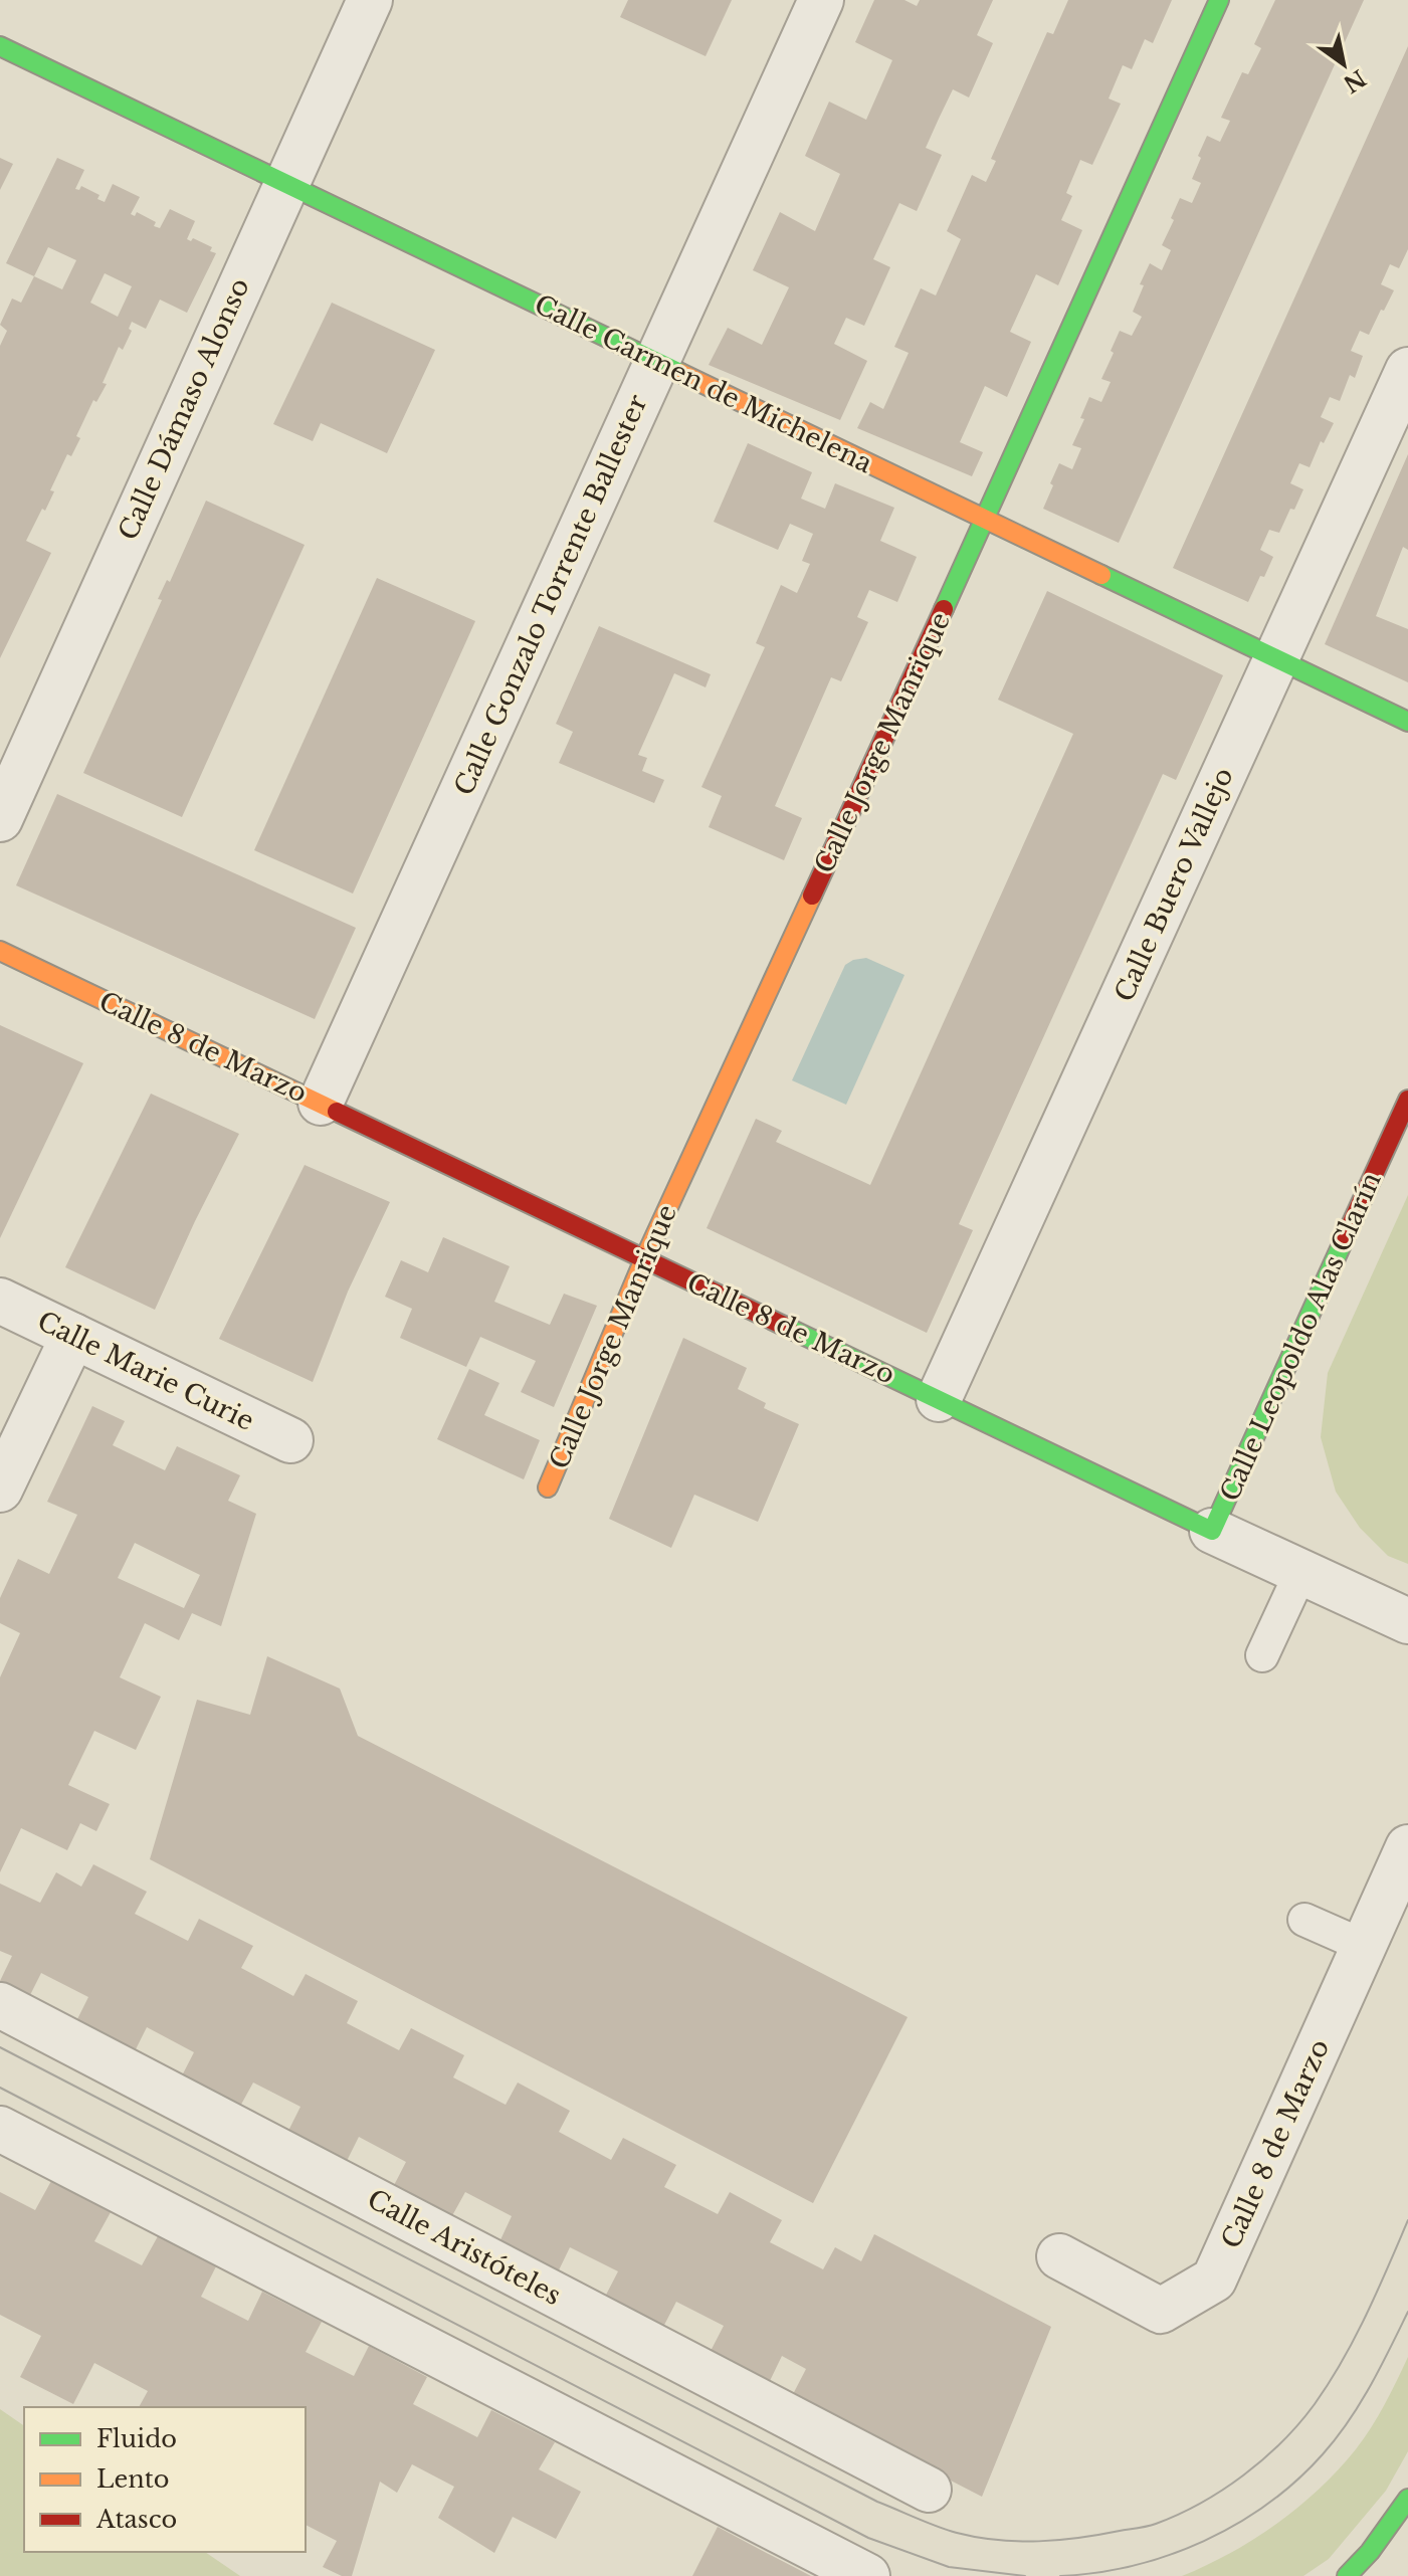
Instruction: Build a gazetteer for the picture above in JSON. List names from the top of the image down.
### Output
{
  "streets": {
    "street": [
      "Calle Carmen de Michelena",
      "Calle Dámaso Alonso",
      "Calle Gonzalo Torrente Ballester",
      "Calle Jorge Manrique",
      "Calle Buero Vallejo",
      "Calle 8 de Marzo",
      "Calle Leopoldo Alas Clarín",
      "Calle Marie Curie",
      "Calle Aristóteles"
    ]
  },
  "crossings": [
    ["Calle Carmen de Michelena", "Calle Dámaso Alonso"],
    ["Calle Carmen de Michelena", "Calle Gonzalo Torrente Ballester"],
    ["Calle Carmen de Michelena", "Calle Jorge Manrique"],
    ["Calle Carmen de Michelena", "Calle Buero Vallejo"],
    ["Calle Gonzalo Torrente Ballester", "Calle 8 de Marzo"],
    ["Calle Jorge Manrique", "Calle 8 de Marzo"],
    ["Calle Buero Vallejo", "Calle 8 de Marzo"],
    ["Calle 8 de Marzo", "Calle Leopoldo Alas Clarín"]
  ],
  "legend": ["Fluido", "Lento", "Atasco"],
  "north": "bottom right"
}
